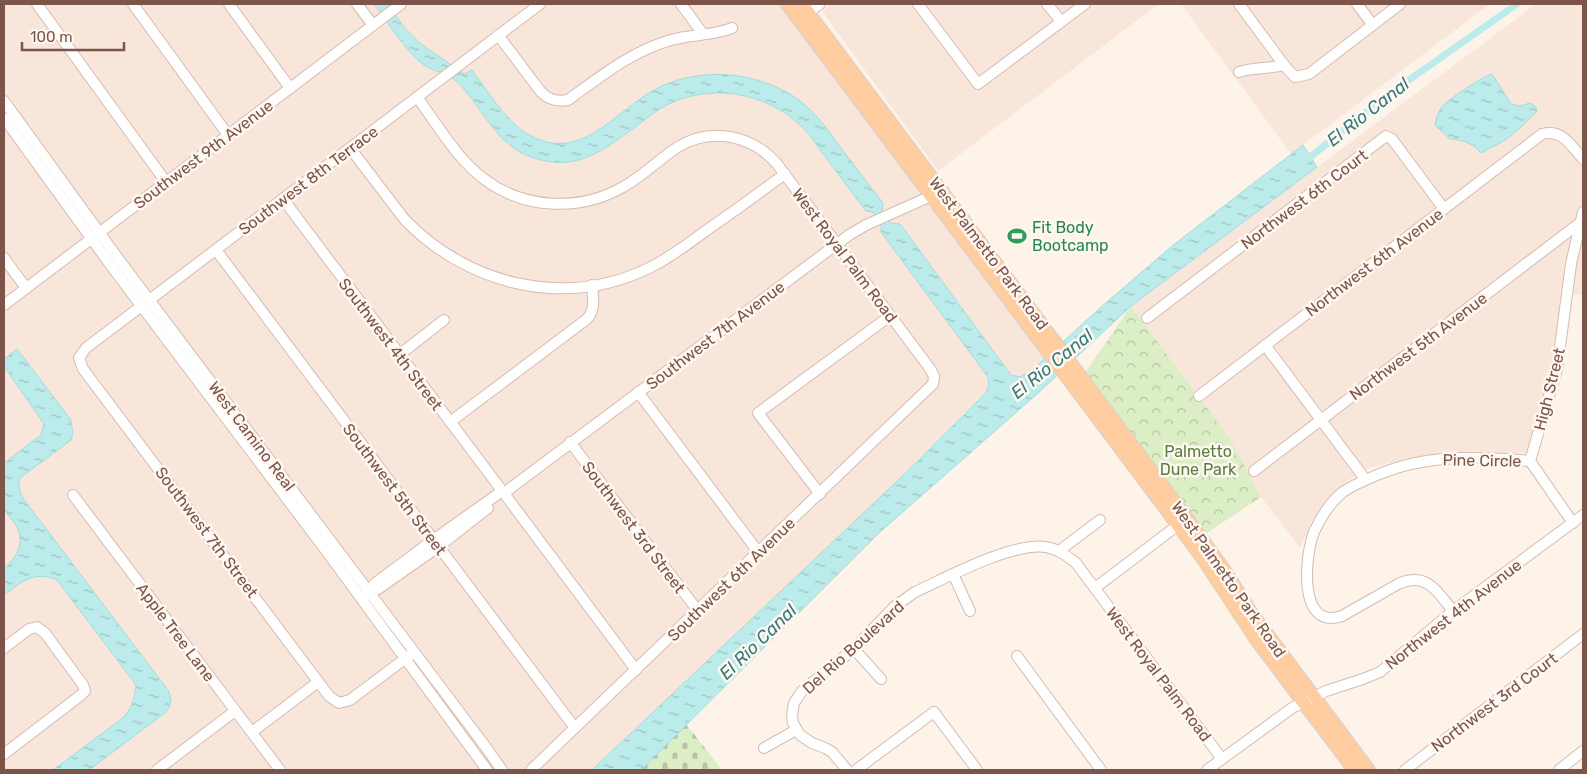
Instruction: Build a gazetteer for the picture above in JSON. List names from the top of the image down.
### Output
{
  "streets": {
    "main road": ["West Palmetto Park Road"],
    "street": [
      "Southwest 9th Avenue",
      "Southwest 8th Terrace",
      "Northwest 6th Court",
      "West Royal Palm Road",
      "Northwest 6th Avenue",
      "Southwest 7th Avenue",
      "Southwest 4th Street",
      "Northwest 5th Avenue",
      "High Street",
      "West Camino Real",
      "Pine Circle",
      "Southwest 5th Street",
      "Southwest 3rd Street",
      "Southwest 7th Street",
      "Southwest 6th Avenue",
      "Northwest 4th Avenue",
      "Apple Tree Lane",
      "Del Rio Boulevard",
      "Northwest 3rd Court"
    ]
  },
  "crossings": [
    ["Southwest 9th Avenue", "West Camino Real"],
    ["Southwest 8th Terrace", "West Royal Palm Road"],
    ["Southwest 8th Terrace", "Southwest 4th Street"],
    ["Southwest 8th Terrace", "West Camino Real"],
    ["Southwest 8th Terrace", "Southwest 5th Street"],
    ["Southwest 8th Terrace", "Southwest 7th Street"],
    ["Northwest 6th Court", "Northwest 6th Avenue"],
    ["West Palmetto Park Road", "Southwest 7th Avenue"],
    ["West Palmetto Park Road", "Northwest 4th Avenue"],
    ["West Royal Palm Road", "Southwest 7th Avenue"],
    ["West Royal Palm Road", "Southwest 6th Avenue"],
    ["West Royal Palm Road", "Northwest 4th Avenue"],
    ["West Royal Palm Road", "Del Rio Boulevard"],
    ["Southwest 7th Avenue", "Southwest 4th Street"],
    ["Southwest 7th Avenue", "West Camino Real"],
    ["Southwest 7th Avenue", "Southwest 5th Street"],
    ["Southwest 7th Avenue", "Southwest 3rd Street"],
    ["Southwest 4th Street", "Southwest 6th Avenue"],
    ["Northwest 5th Avenue", "High Street"],
    ["High Street", "Pine Circle"],
    ["West Camino Real", "Southwest 7th Street"],
    ["Pine Circle", "Northwest 4th Avenue"],
    ["Southwest 5th Street", "Southwest 6th Avenue"],
    ["Southwest 3rd Street", "Southwest 6th Avenue"]
  ],
  "water": ["El Rio Canal"],
  "parks": ["Palmetto Dune Park"],
  "places": {
    "sports": ["Fit Body Bootcamp"]
  },
  "scale_bar": "100 m"
}
